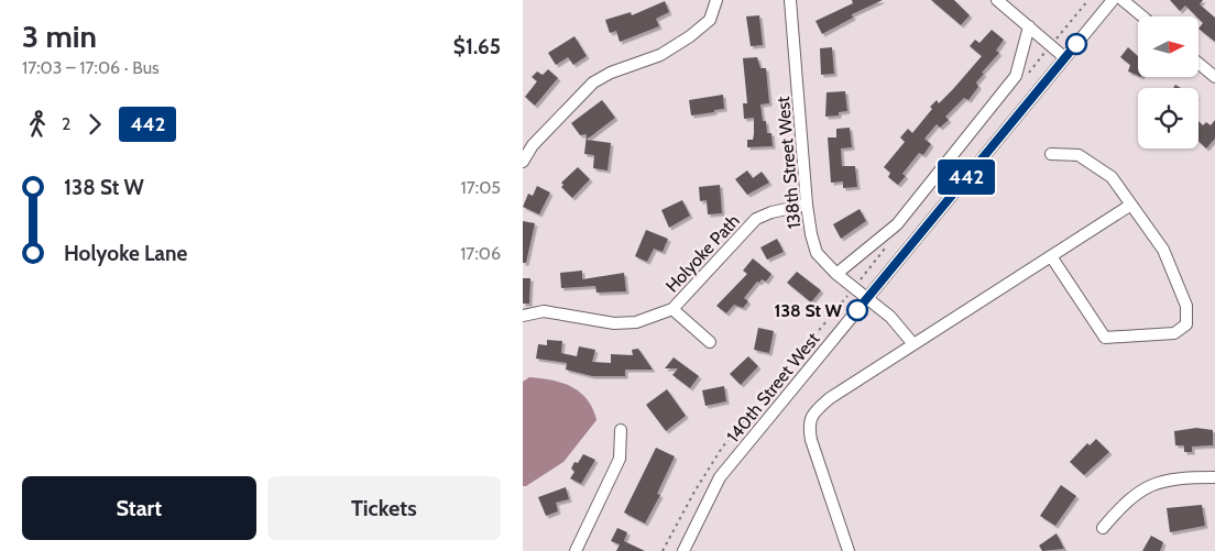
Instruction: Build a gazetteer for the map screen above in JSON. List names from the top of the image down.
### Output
{
  "streets": {
    "street": ["138th Street West", "Holyoke Path", "140th Street West"]
  },
  "crossings": [
    ["138th Street West", "Holyoke Path"],
    ["138th Street West", "140th Street West"]
  ],
  "places": ["138 St W"],
  "lines": ["bus line 442"],
  "north": "right",
  "page": {
    "heading": ["3 min", "17:03 – 17:06 · Bus", "$1.65"],
    "on_map": "442",
    "legs": ["2", "442"],
    "list": [
      {
        "name": "138 St W",
        "value": "17:05"
      },
      {
        "name": "Holyoke Lane",
        "value": "17:06"
      }
    ],
    "buttons": ["Start", "Tickets"]
  }
}
